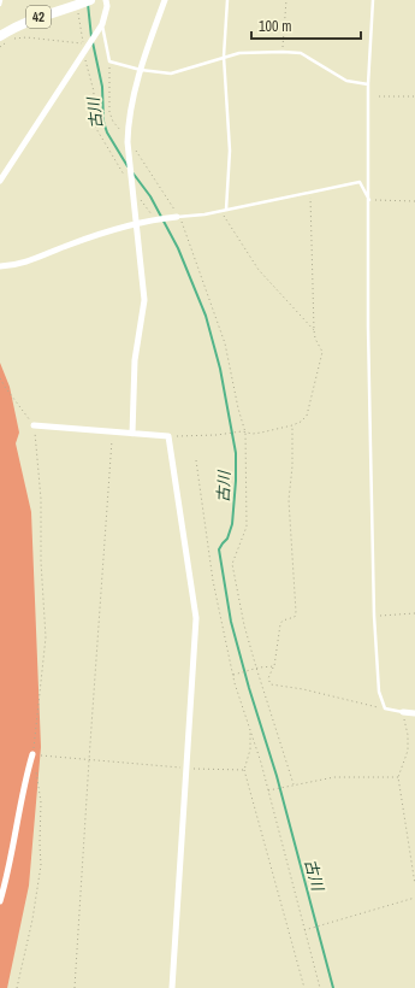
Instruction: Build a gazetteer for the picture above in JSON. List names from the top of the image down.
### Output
{
  "streets": {
    "main road": ["42"]
  },
  "water": ["古川"],
  "scale_bar": "100 m"
}
